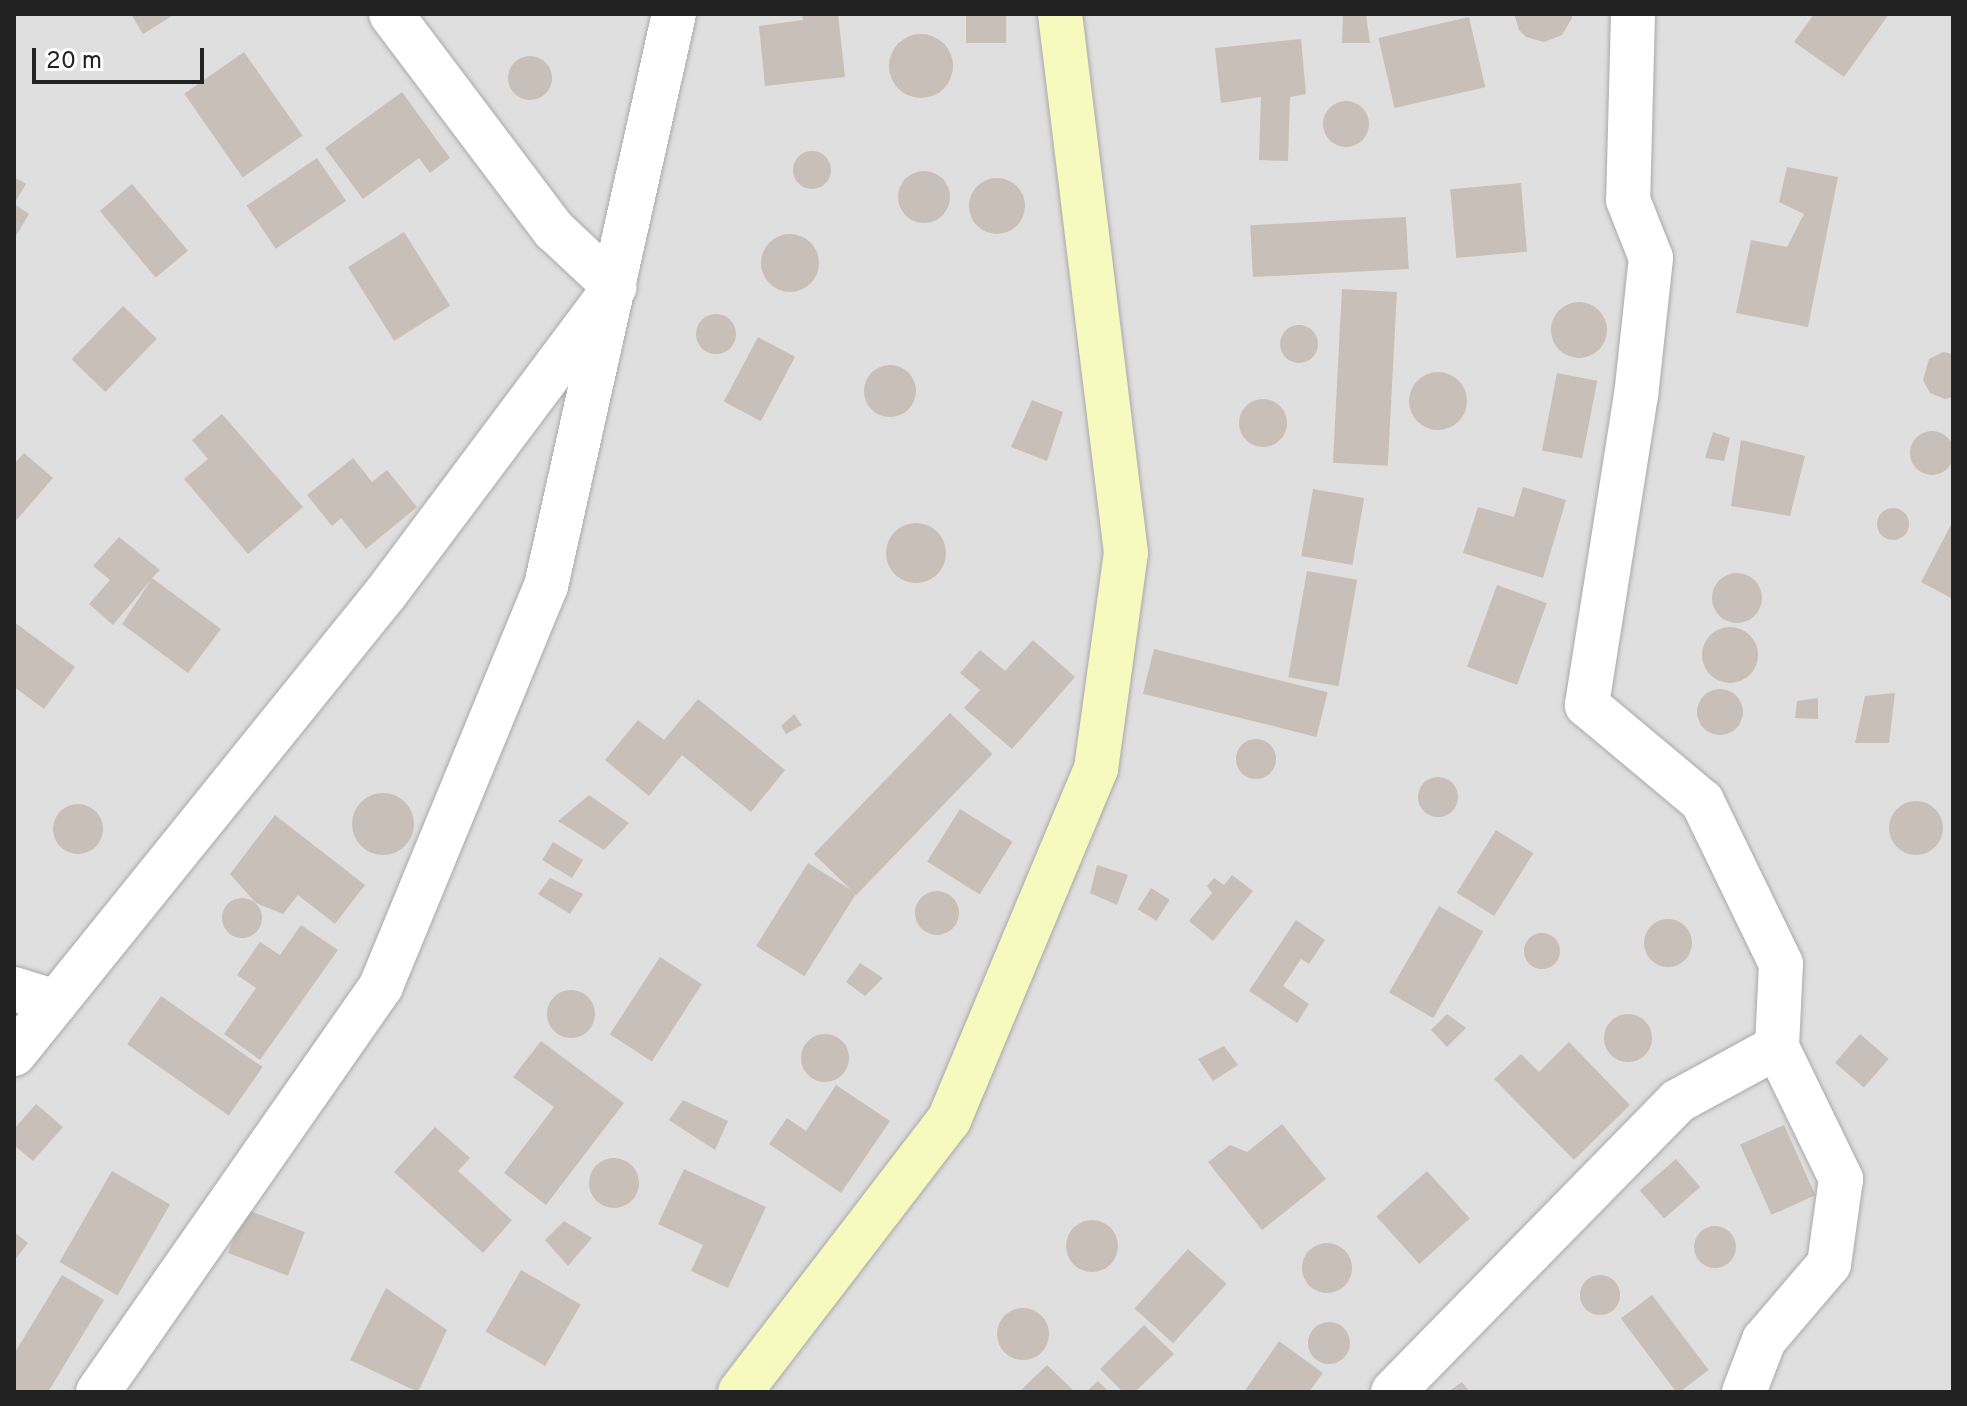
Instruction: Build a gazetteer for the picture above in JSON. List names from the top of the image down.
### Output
{
  "scale_bar": "20 m"
}
